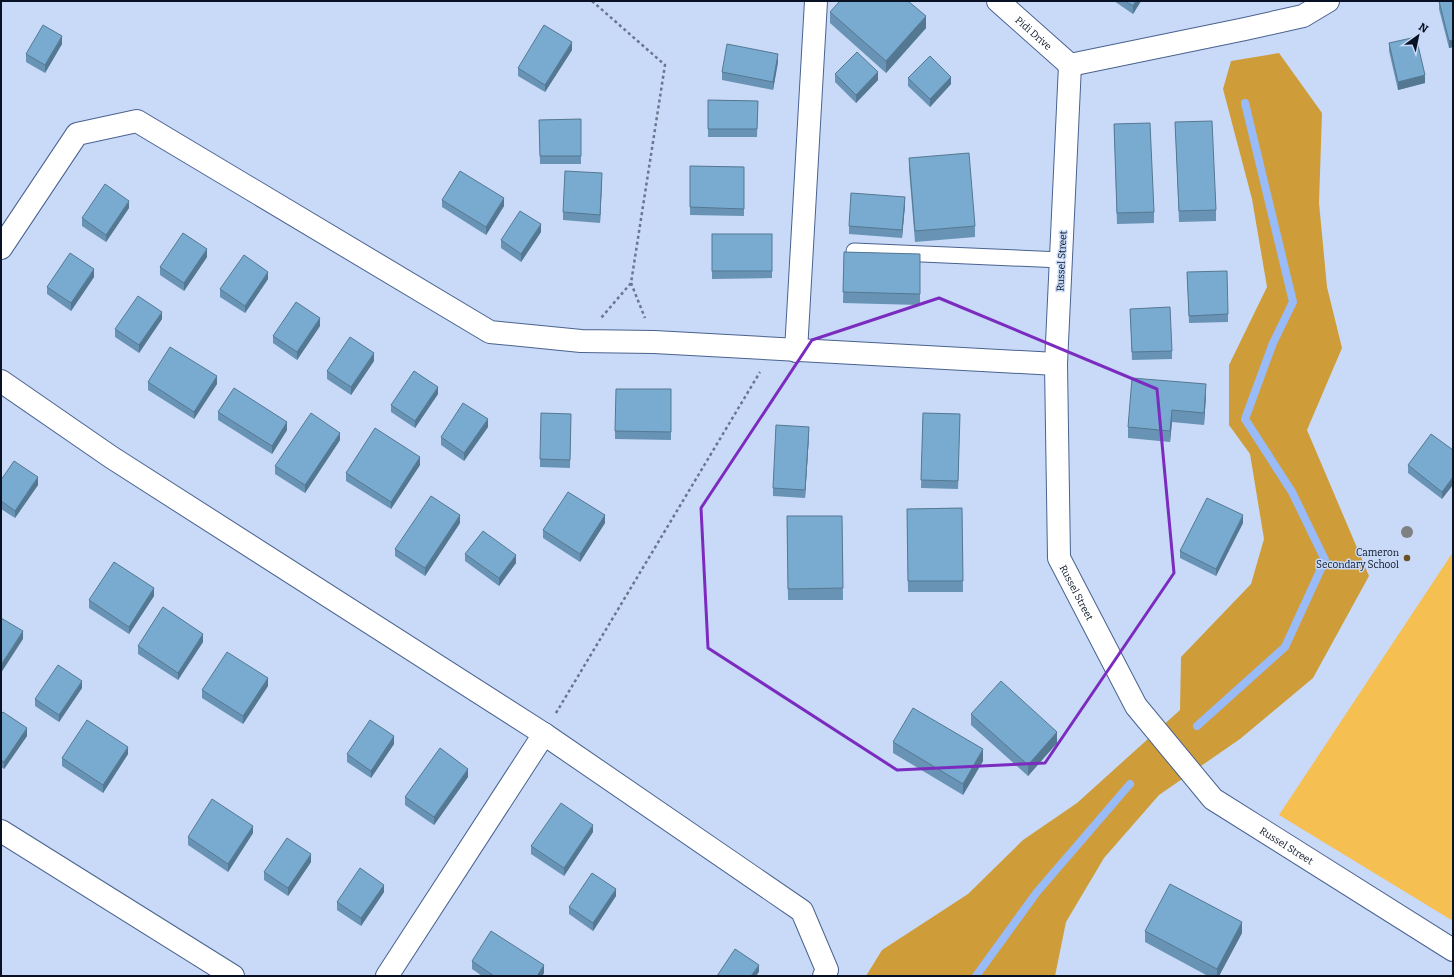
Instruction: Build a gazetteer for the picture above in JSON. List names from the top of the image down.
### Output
{
  "streets": {
    "street": ["Pidi Drive", "Russel Street"]
  },
  "crossings": [
    ["Pidi Drive", "Russel Street"]
  ],
  "places": ["Cameron Secondary School"],
  "north": "top right"
}
